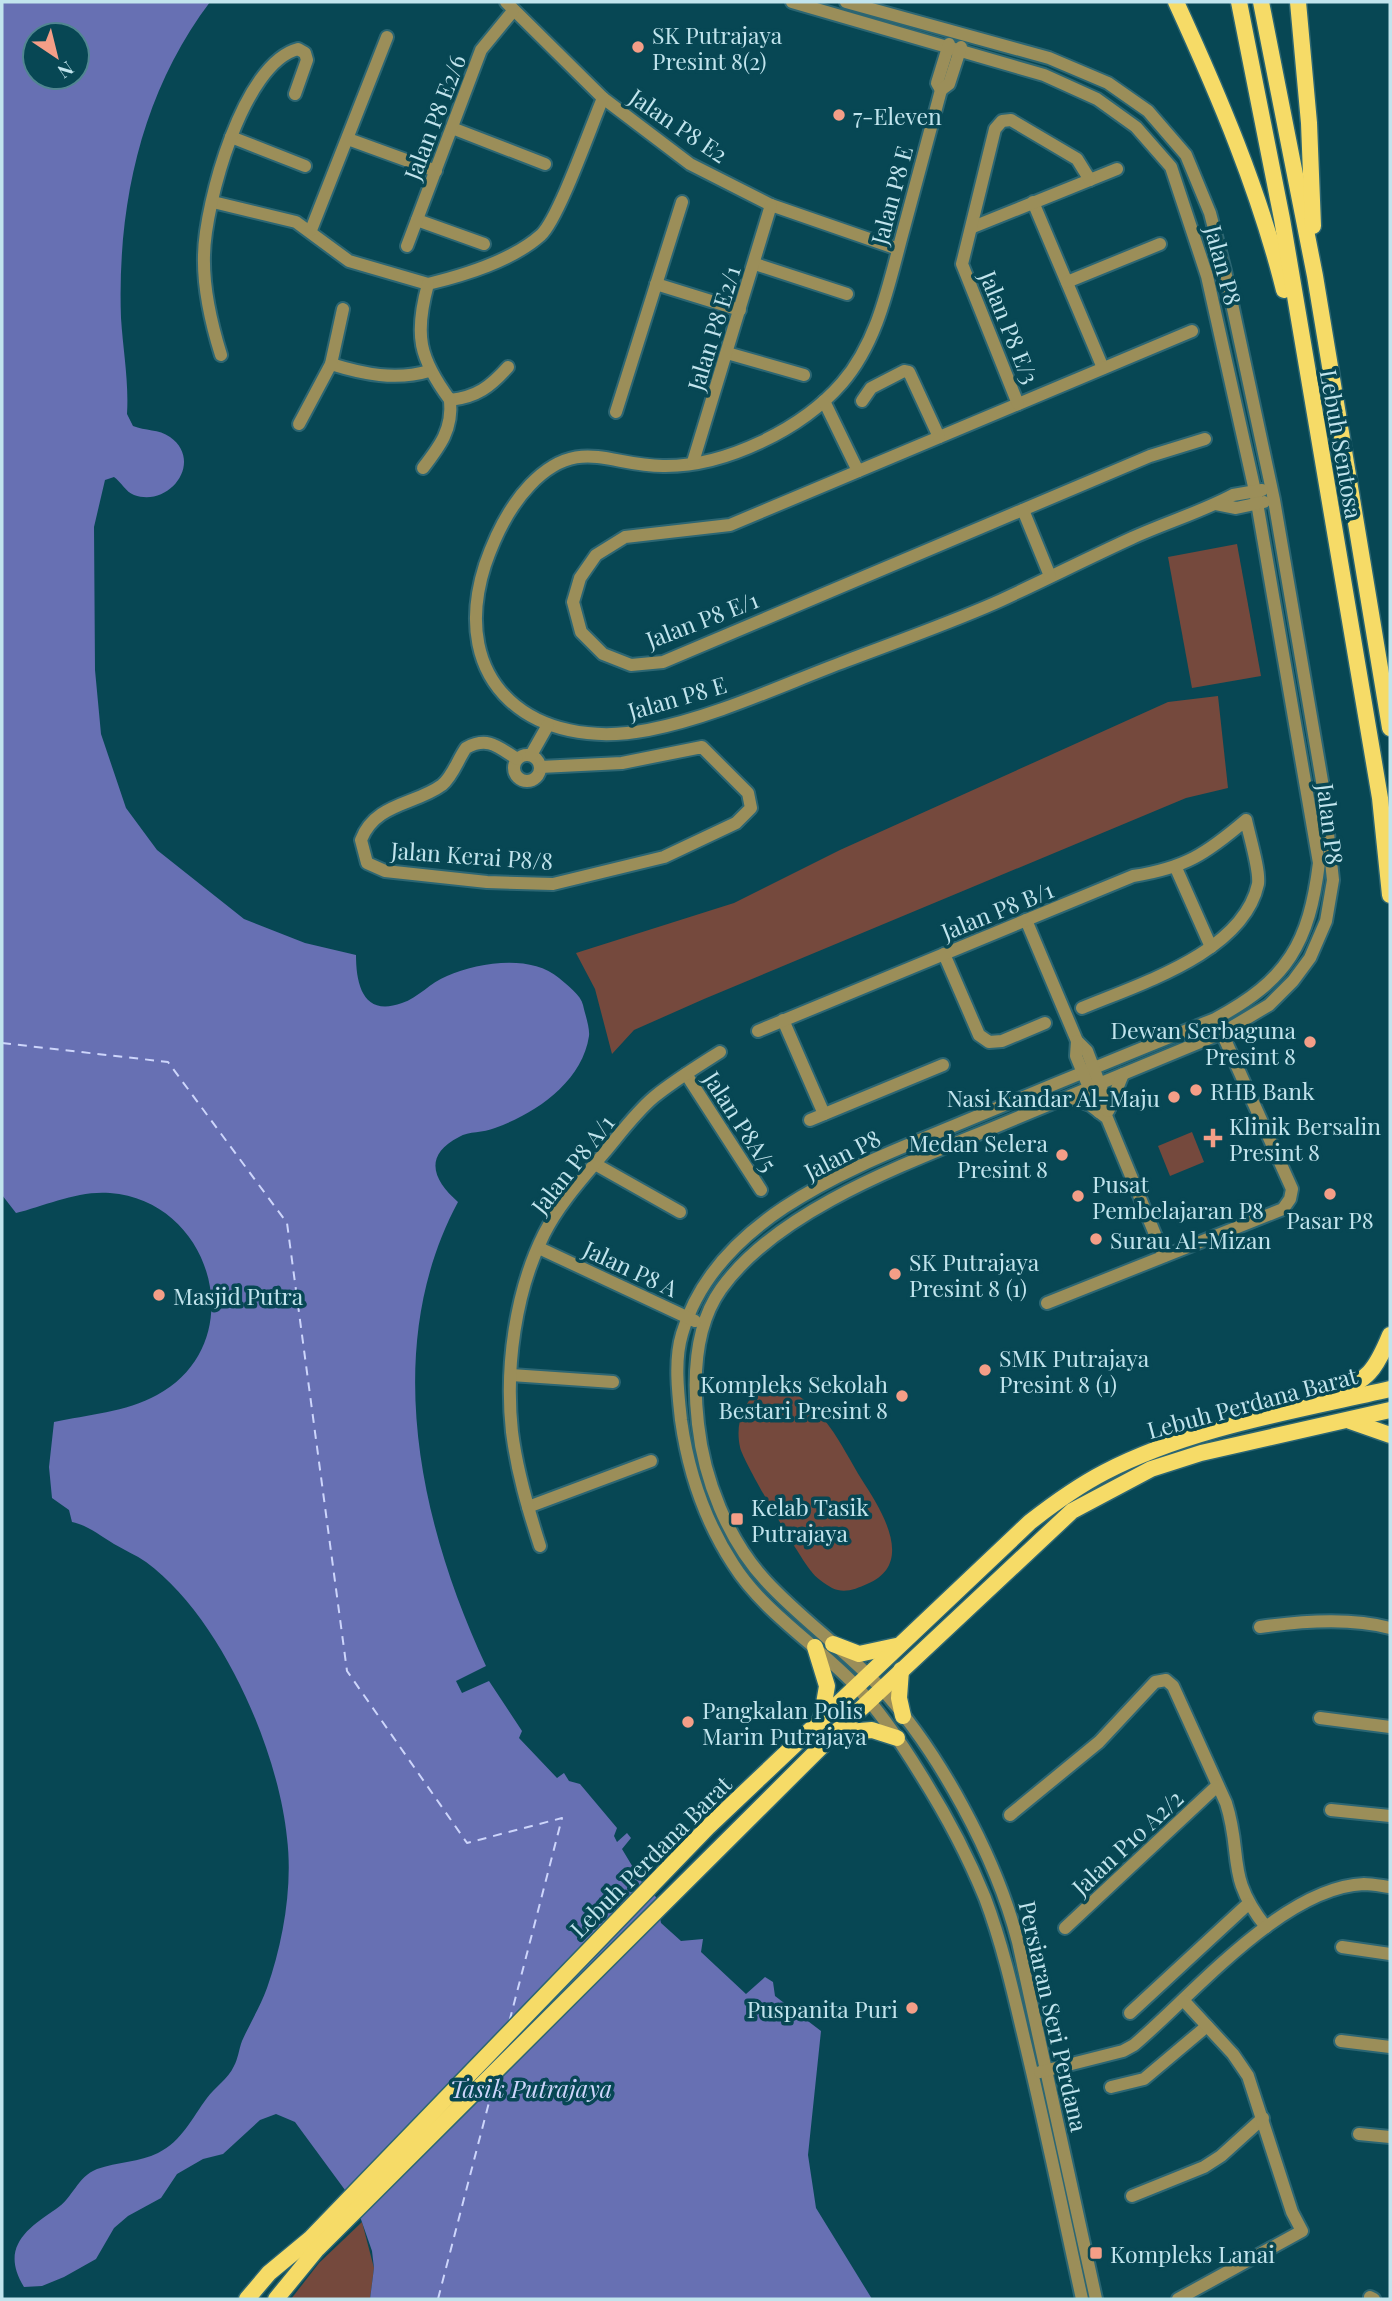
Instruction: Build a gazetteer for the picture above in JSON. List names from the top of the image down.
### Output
{
  "streets": {
    "main road": ["Lebuh Sentosa", "Lebuh Perdana Barat"],
    "street": [
      "Jalan P8 E2/6",
      "Jalan P8 E2",
      "Jalan P8 E",
      "Jalan P8",
      "Jalan P8 E/3",
      "Jalan P8 E2/1",
      "Jalan P8 E/1",
      "Jalan Kerai P8/8",
      "Jalan P8 B/1",
      "Jalan P8A/5",
      "Jalan P8 A/1",
      "Jalan P8 A",
      "Jalan P10 A2/2",
      "Persiaran Seri Perdana"
    ]
  },
  "crossings": [
    ["Jalan P8 E2/6", "Jalan P8 E2"],
    ["Jalan P8 E2", "Jalan P8 E"],
    ["Jalan P8 E2", "Jalan P8 E2/1"],
    ["Jalan P8 E", "Jalan P8"],
    ["Jalan P8 E", "Jalan P8 E2/1"],
    ["Jalan P8", "Jalan P8 A"],
    ["Jalan P8", "Lebuh Perdana Barat"],
    ["Jalan P8", "Persiaran Seri Perdana"],
    ["Jalan P8 E/3", "Jalan P8 E/1"],
    ["Jalan P8A/5", "Jalan P8 A/1"],
    ["Jalan P8 A/1", "Jalan P8 A"],
    ["Lebuh Perdana Barat", "Persiaran Seri Perdana"]
  ],
  "water": ["Tasik Putrajaya"],
  "places": {
    "other": [
      "SK Putrajaya Presint 8(2)",
      "7-Eleven",
      "Dewan Serbaguna Presint 8",
      "RHB Bank",
      "Nasi Kandar Al-Maju",
      "Medan Selera Presint 8",
      "Pasar P8",
      "Pusat Pembelajaran P8",
      "Surau Al-Mizan",
      "SK Putrajaya Presint 8 (1)",
      "Masjid Putra",
      "SMK Putrajaya Presint 8 (1)",
      "Kompleks Sekolah Bestari Presint 8",
      "Pangkalan Polis Marin Putrajaya",
      "Puspanita Puri"
    ],
    "health": ["Klinik Bersalin Presint 8"],
    "transit": ["Kelab Tasik Putrajaya", "Kompleks Lanai"]
  },
  "north": "bottom right"
}
